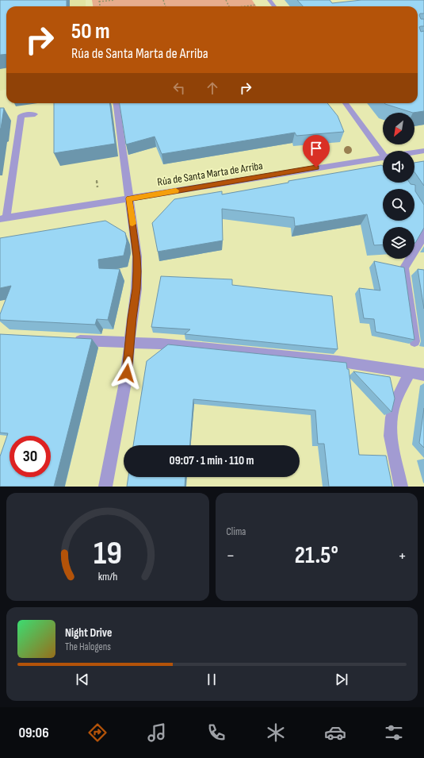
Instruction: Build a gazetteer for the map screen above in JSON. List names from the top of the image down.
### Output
{
  "streets": {
    "street": ["Rúa de Santa Marta de Arriba"]
  },
  "north": "bottom left",
  "page": {
    "turn": ["50 m", "Rúa de Santa Marta de Arriba"],
    "limit": "30",
    "trip": "09:07 · 1 min · 110 m",
    "tile": "Clima",
    "heat": ["−", "21.5°", "+"],
    "song": ["Night Drive", "The Halogens"],
    "tabs": "09:06",
    "gauge": ["19", "km/h"]
  }
}
